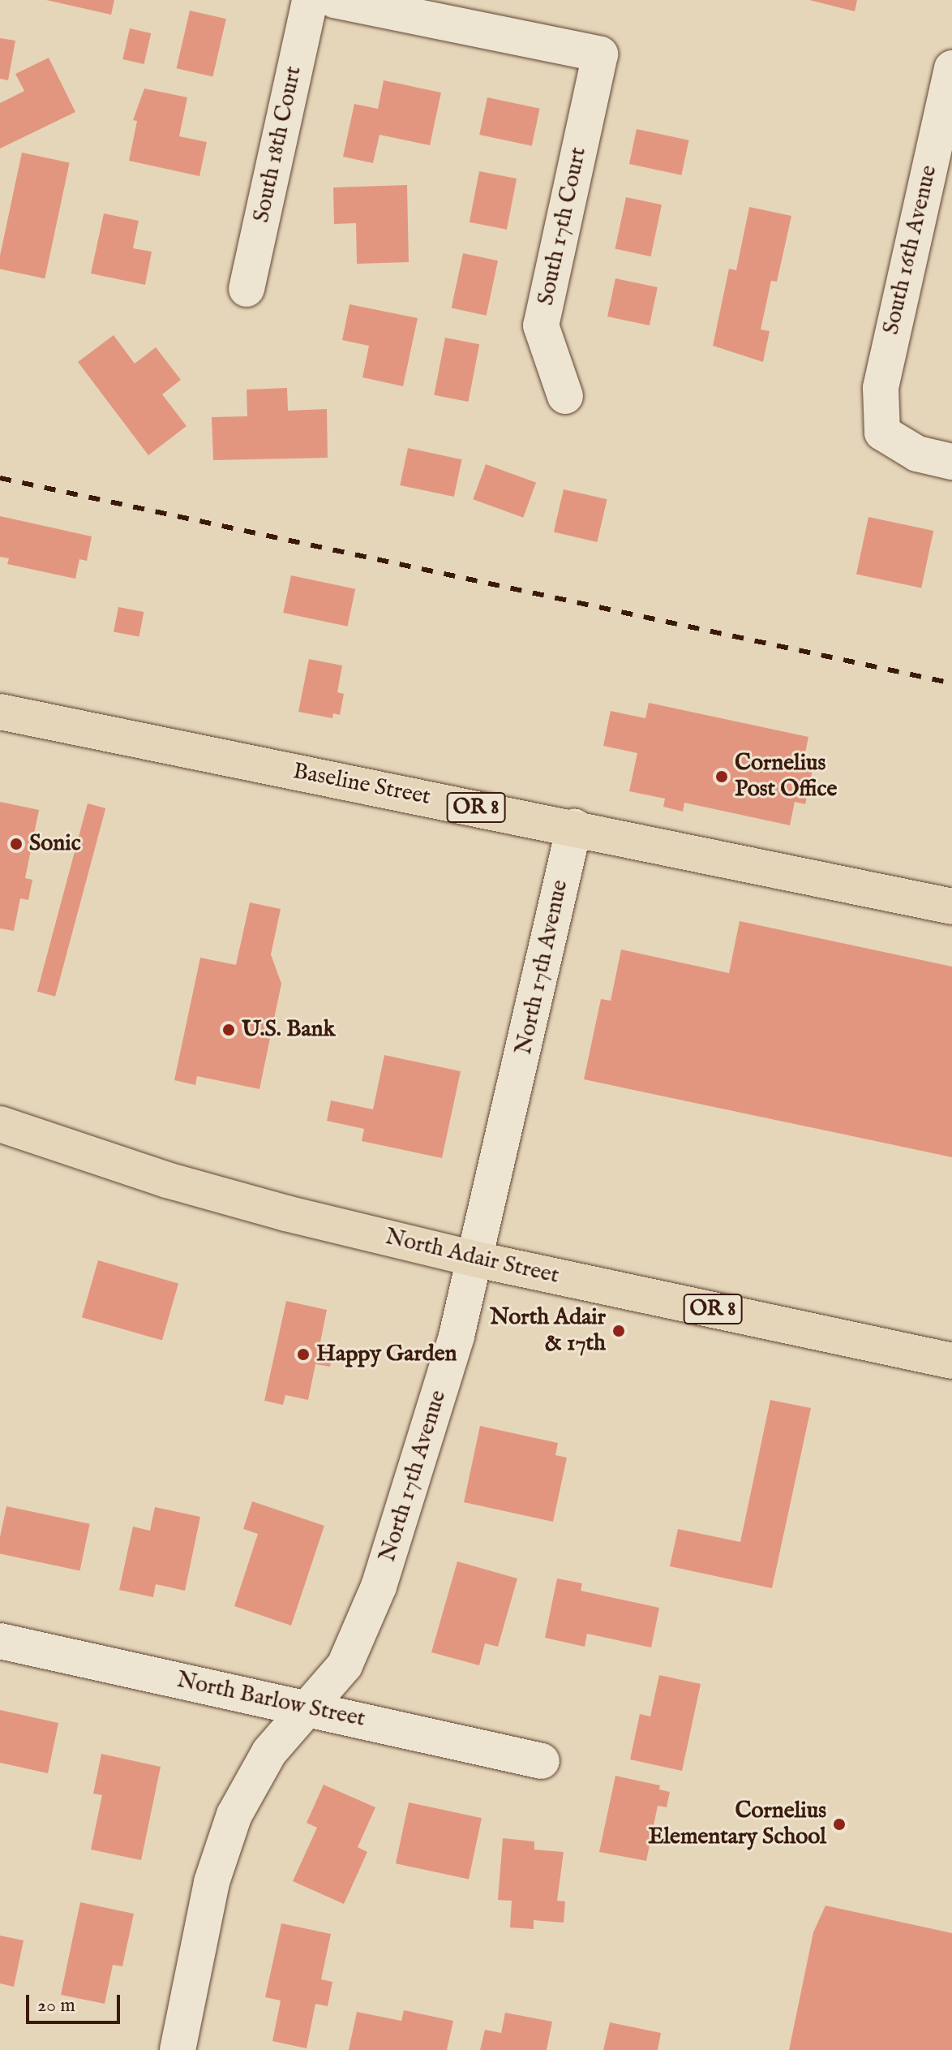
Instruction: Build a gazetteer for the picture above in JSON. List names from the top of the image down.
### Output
{
  "streets": {
    "highway": ["Baseline Street", "OR 8", "North Adair Street"],
    "street": [
      "South 18th Court",
      "South 17th Court",
      "South 16th Avenue",
      "North 17th Avenue",
      "North Barlow Street"
    ]
  },
  "crossings": [
    ["Baseline Street", "North 17th Avenue"],
    ["North 17th Avenue", "North Adair Street"],
    ["North 17th Avenue", "North Barlow Street"]
  ],
  "places": [
    "Cornelius Post Office",
    "Sonic",
    "U.S. Bank",
    "North Adair & 17th",
    "Happy Garden",
    "Cornelius Elementary School"
  ],
  "scale_bar": "20 m"
}
